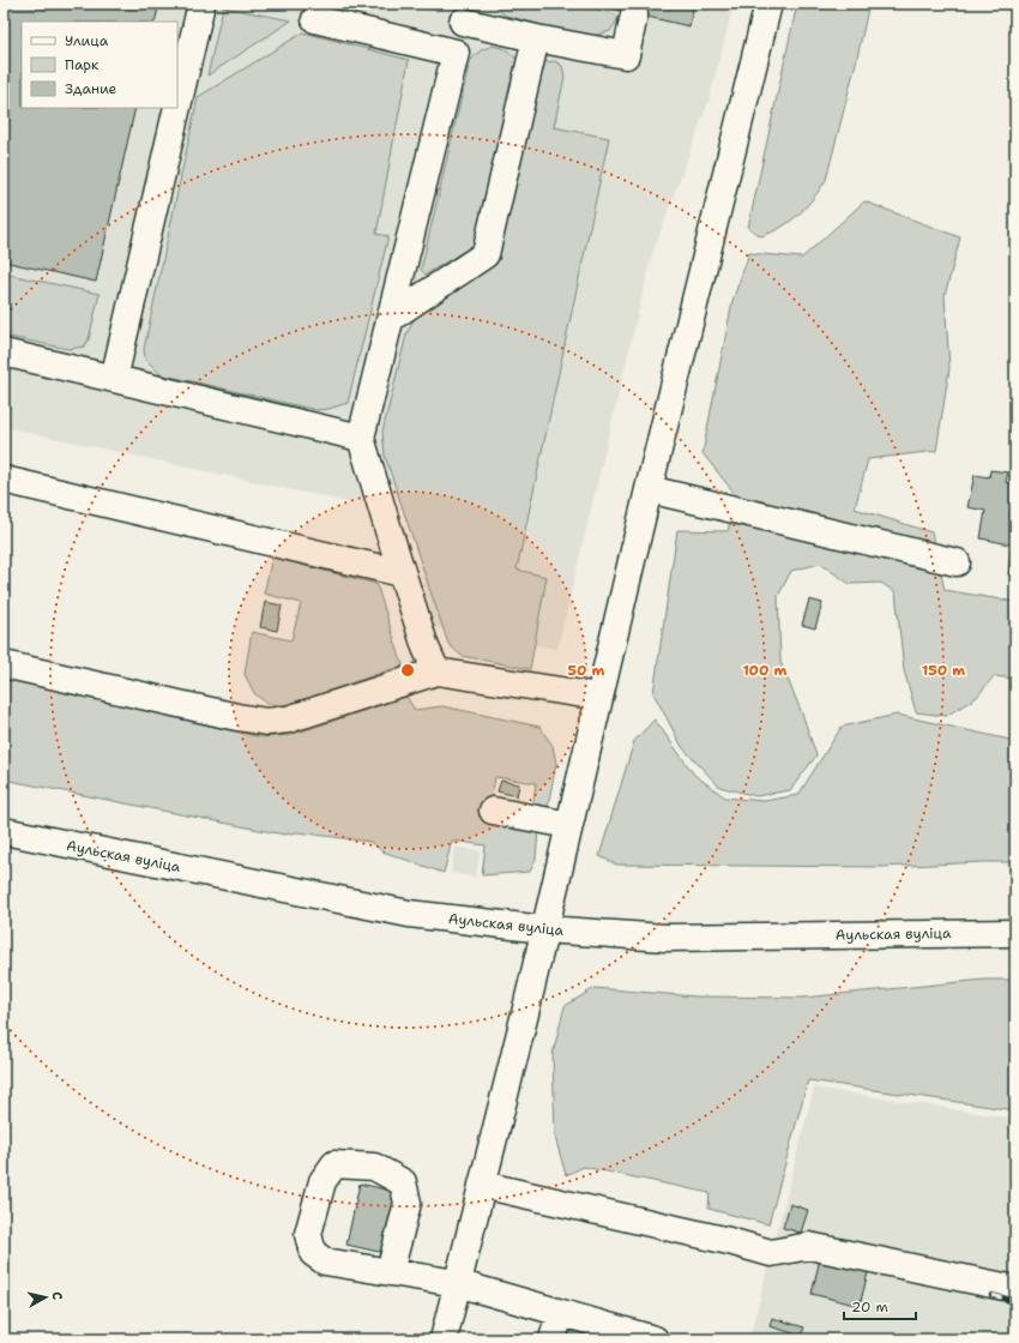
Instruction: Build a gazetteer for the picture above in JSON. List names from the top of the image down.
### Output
{
  "streets": {
    "street": ["Аульская вуліца"]
  },
  "legend": ["Улица", "Парк", "Здание"],
  "scale_bar": "20 m",
  "north": "right",
  "rings": ["50 m", "100 m", "150 m"]
}
